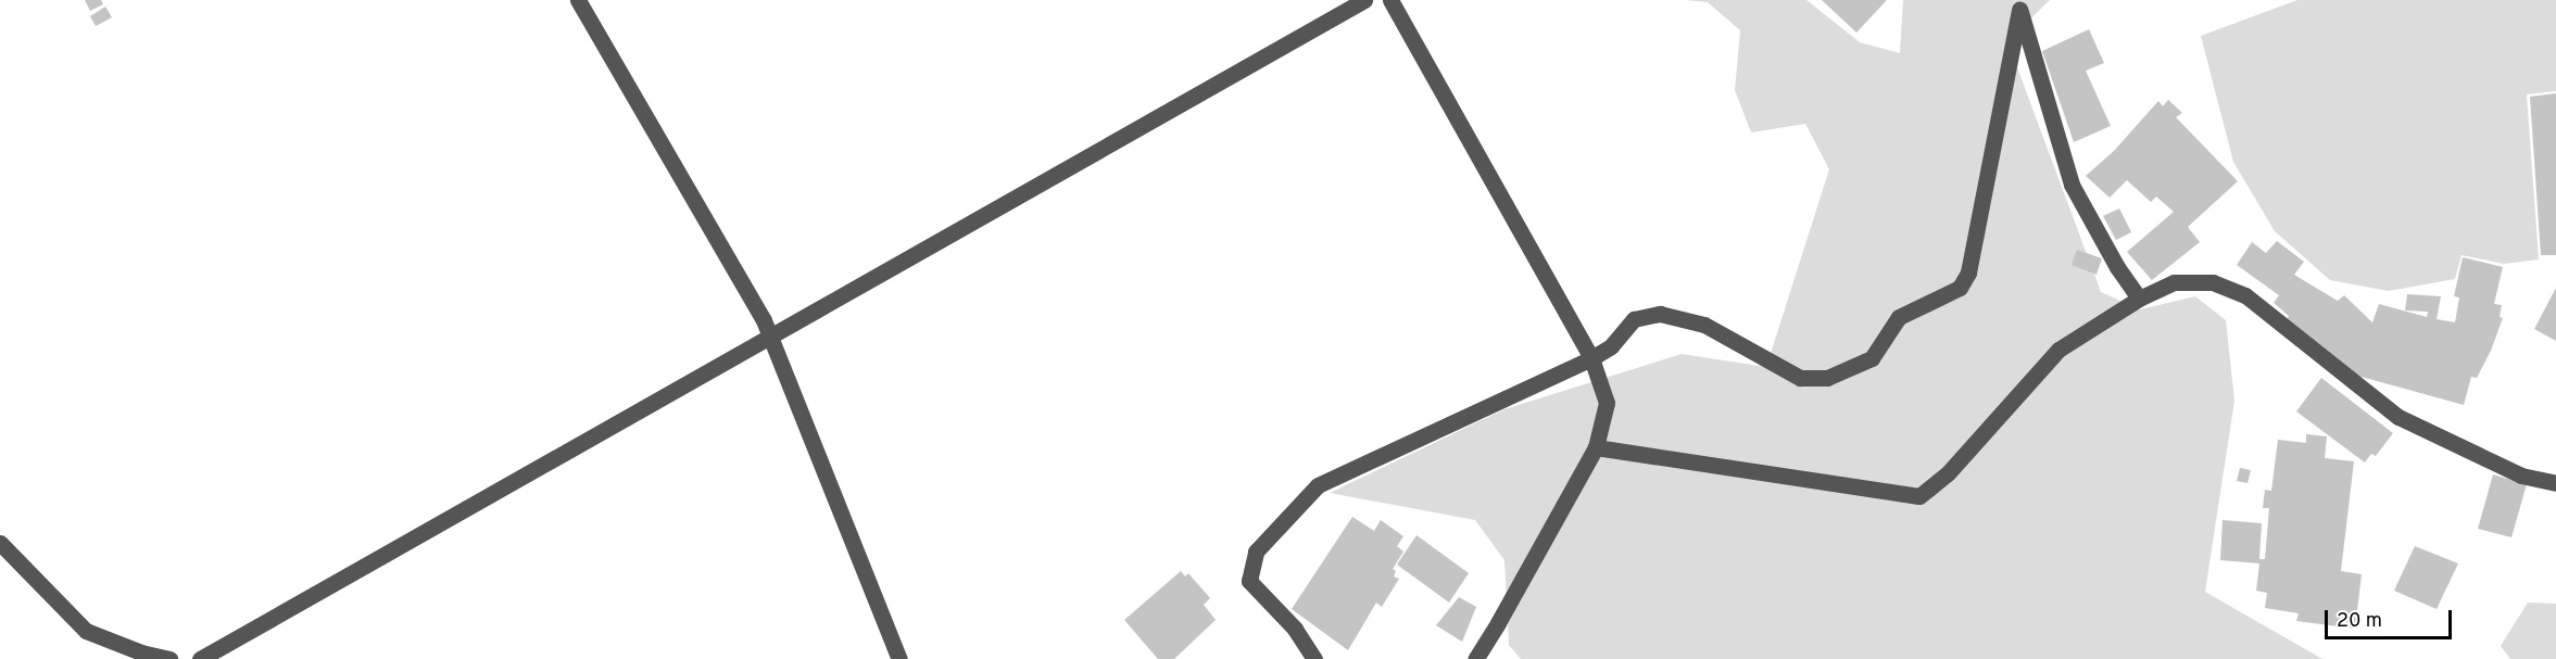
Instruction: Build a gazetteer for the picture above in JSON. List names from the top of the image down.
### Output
{
  "scale_bar": "20 m"
}
